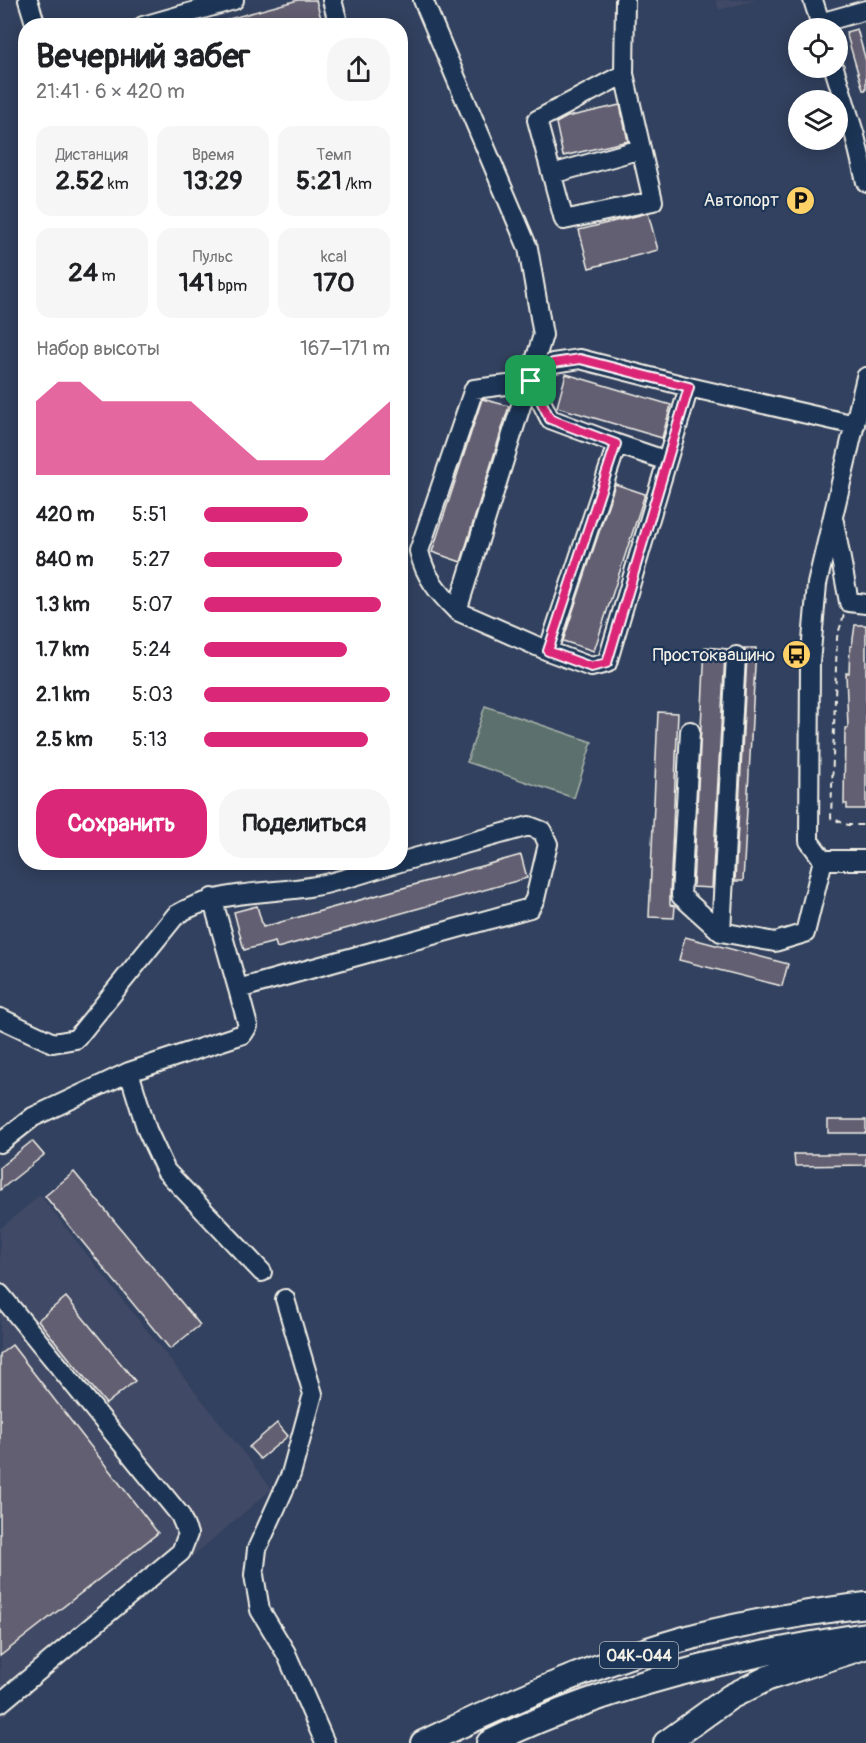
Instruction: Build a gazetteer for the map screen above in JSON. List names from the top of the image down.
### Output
{
  "streets": {
    "main road": ["04К-044"]
  },
  "places": {
    "parking": ["Автопорт"],
    "bus stop": ["Простоквашино"]
  },
  "page": {
    "heading": ["Вечерний забег", "21:41 · 6 × 420 m"],
    "stats": [
      ["Дистанция", "2.52 km"],
      ["Время", "13:29"],
      ["Темп", "5:21 /km"],
      ["24 m"],
      ["Пульс", "141 bpm"],
      ["kcal", "170"]
    ],
    "chart": ["Набор высоты", "167–171 m"],
    "list": [
      {
        "name": "420 m",
        "note": "5:51"
      },
      {
        "name": "840 m",
        "note": "5:27"
      },
      {
        "name": "1.3 km",
        "note": "5:07"
      },
      {
        "name": "1.7 km",
        "note": "5:24"
      },
      {
        "name": "2.1 km",
        "note": "5:03"
      },
      {
        "name": "2.5 km",
        "note": "5:13"
      }
    ],
    "buttons": ["Сохранить", "Поделиться"]
  }
}
